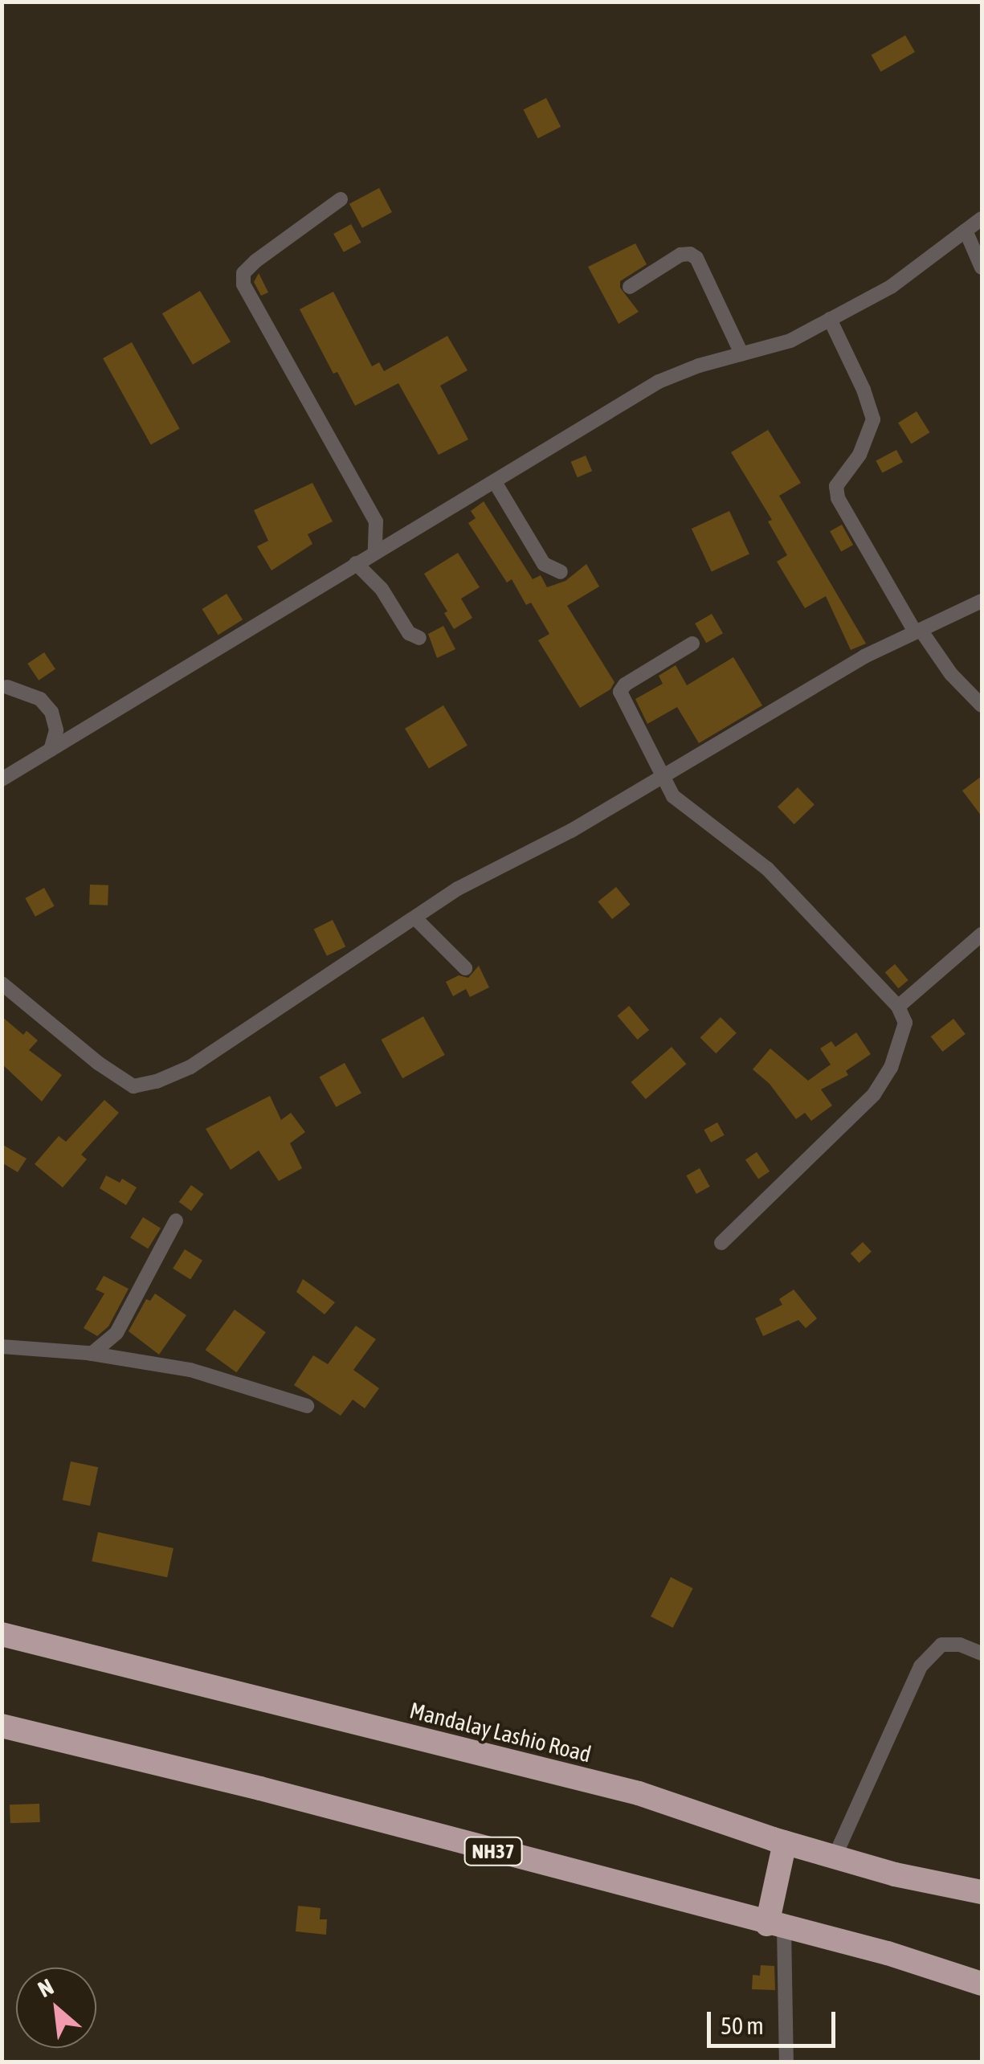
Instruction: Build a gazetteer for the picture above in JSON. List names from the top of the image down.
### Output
{
  "streets": {
    "highway": ["Mandalay Lashio Road", "NH37"]
  },
  "scale_bar": "50 m",
  "north": "top left"
}
